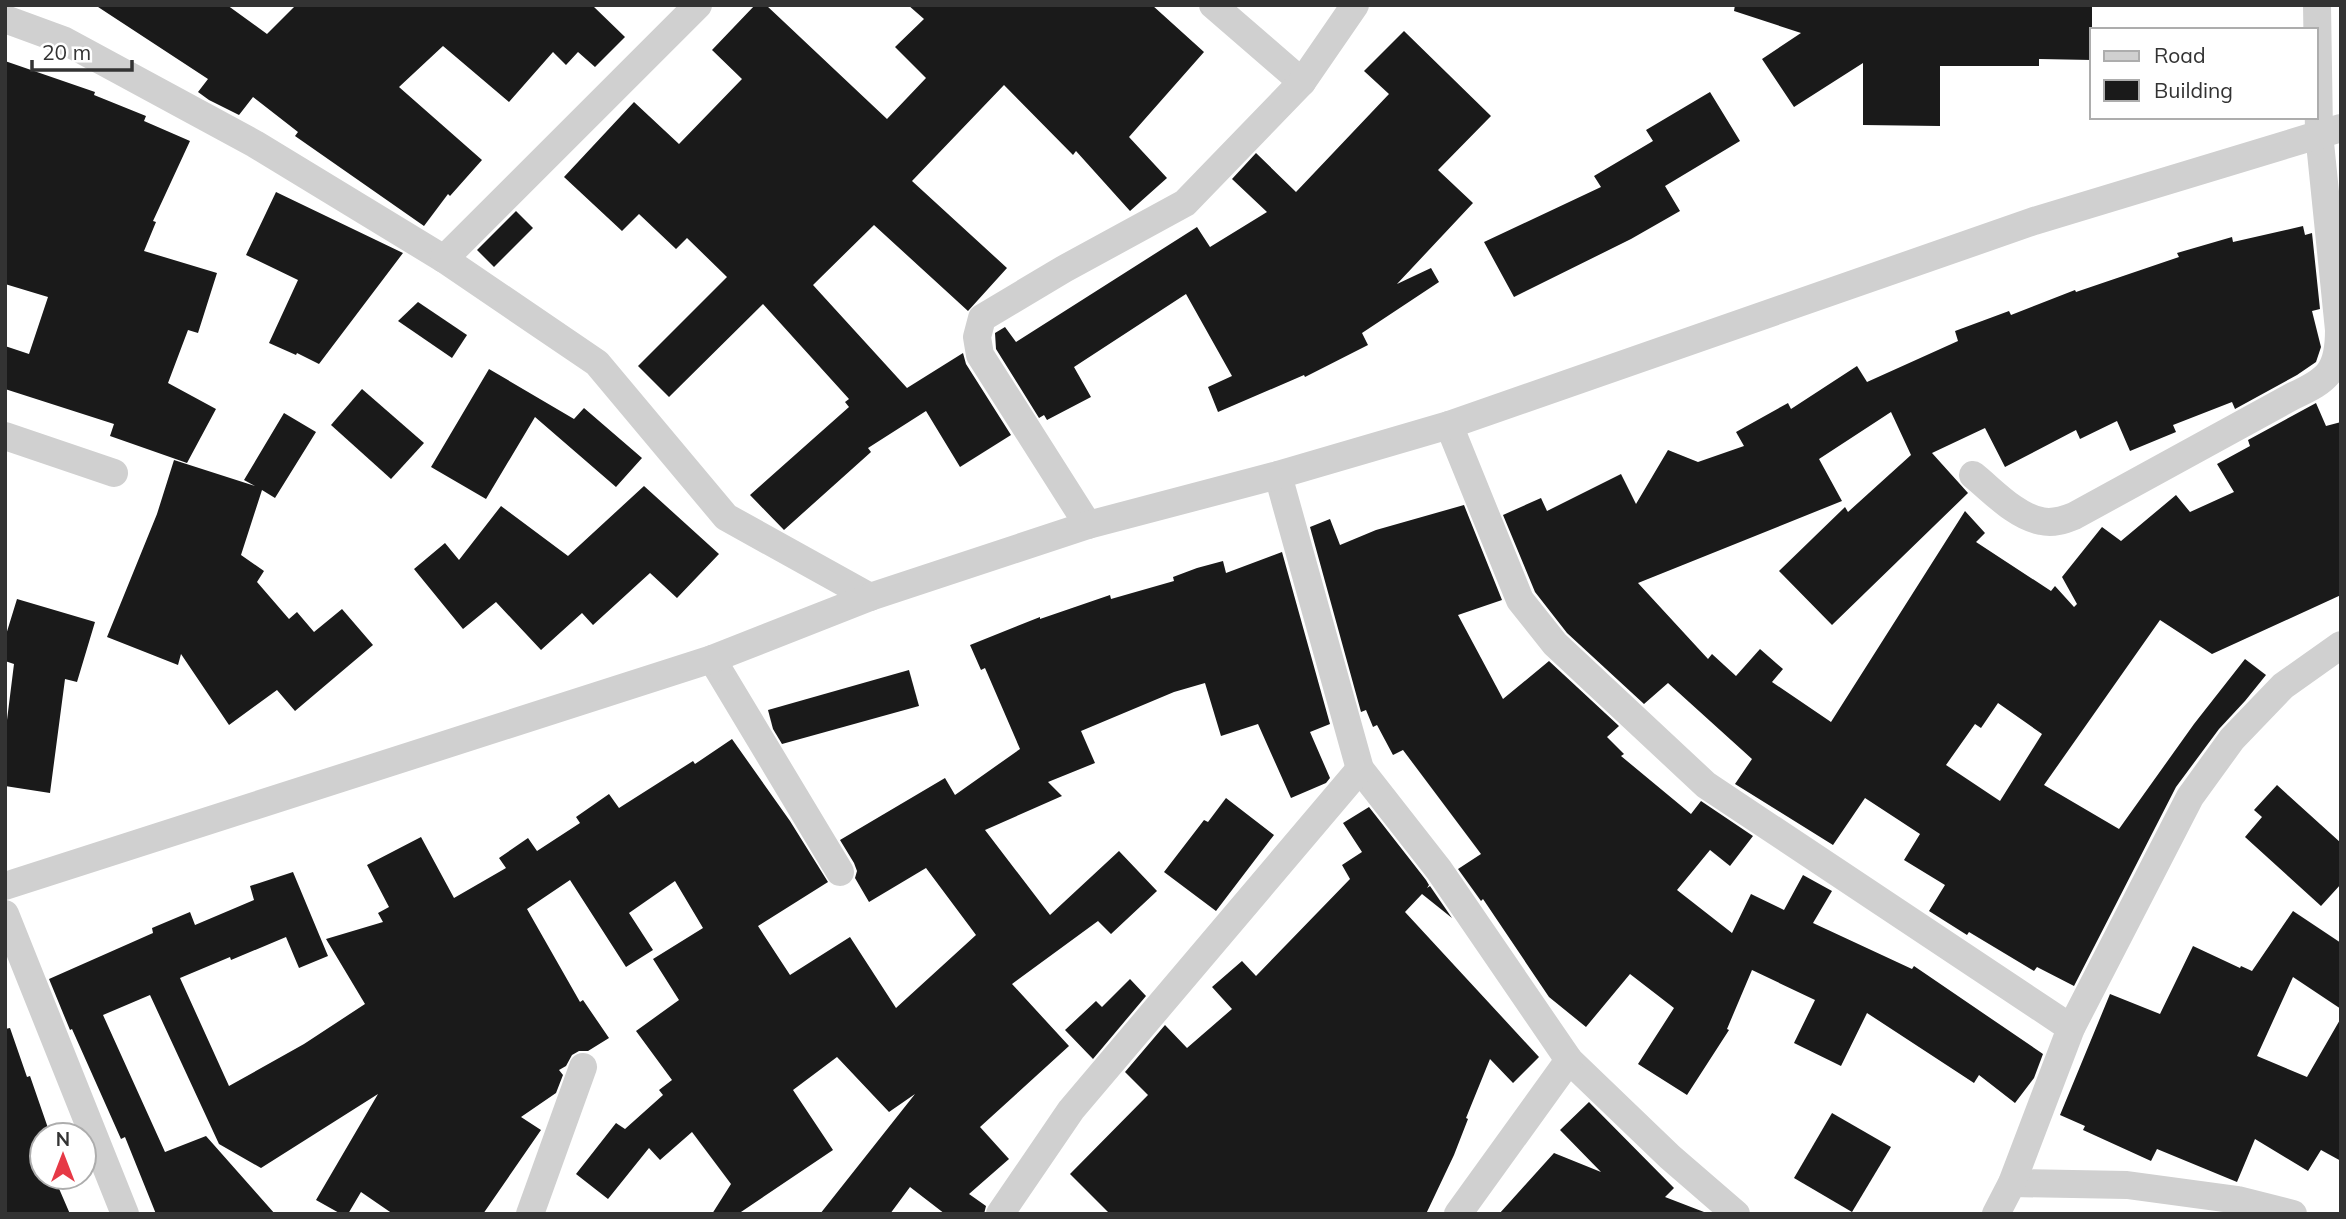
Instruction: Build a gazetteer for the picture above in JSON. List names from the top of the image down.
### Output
{
  "legend": ["Road", "Building"],
  "scale_bar": "20 m",
  "north": "top"
}
